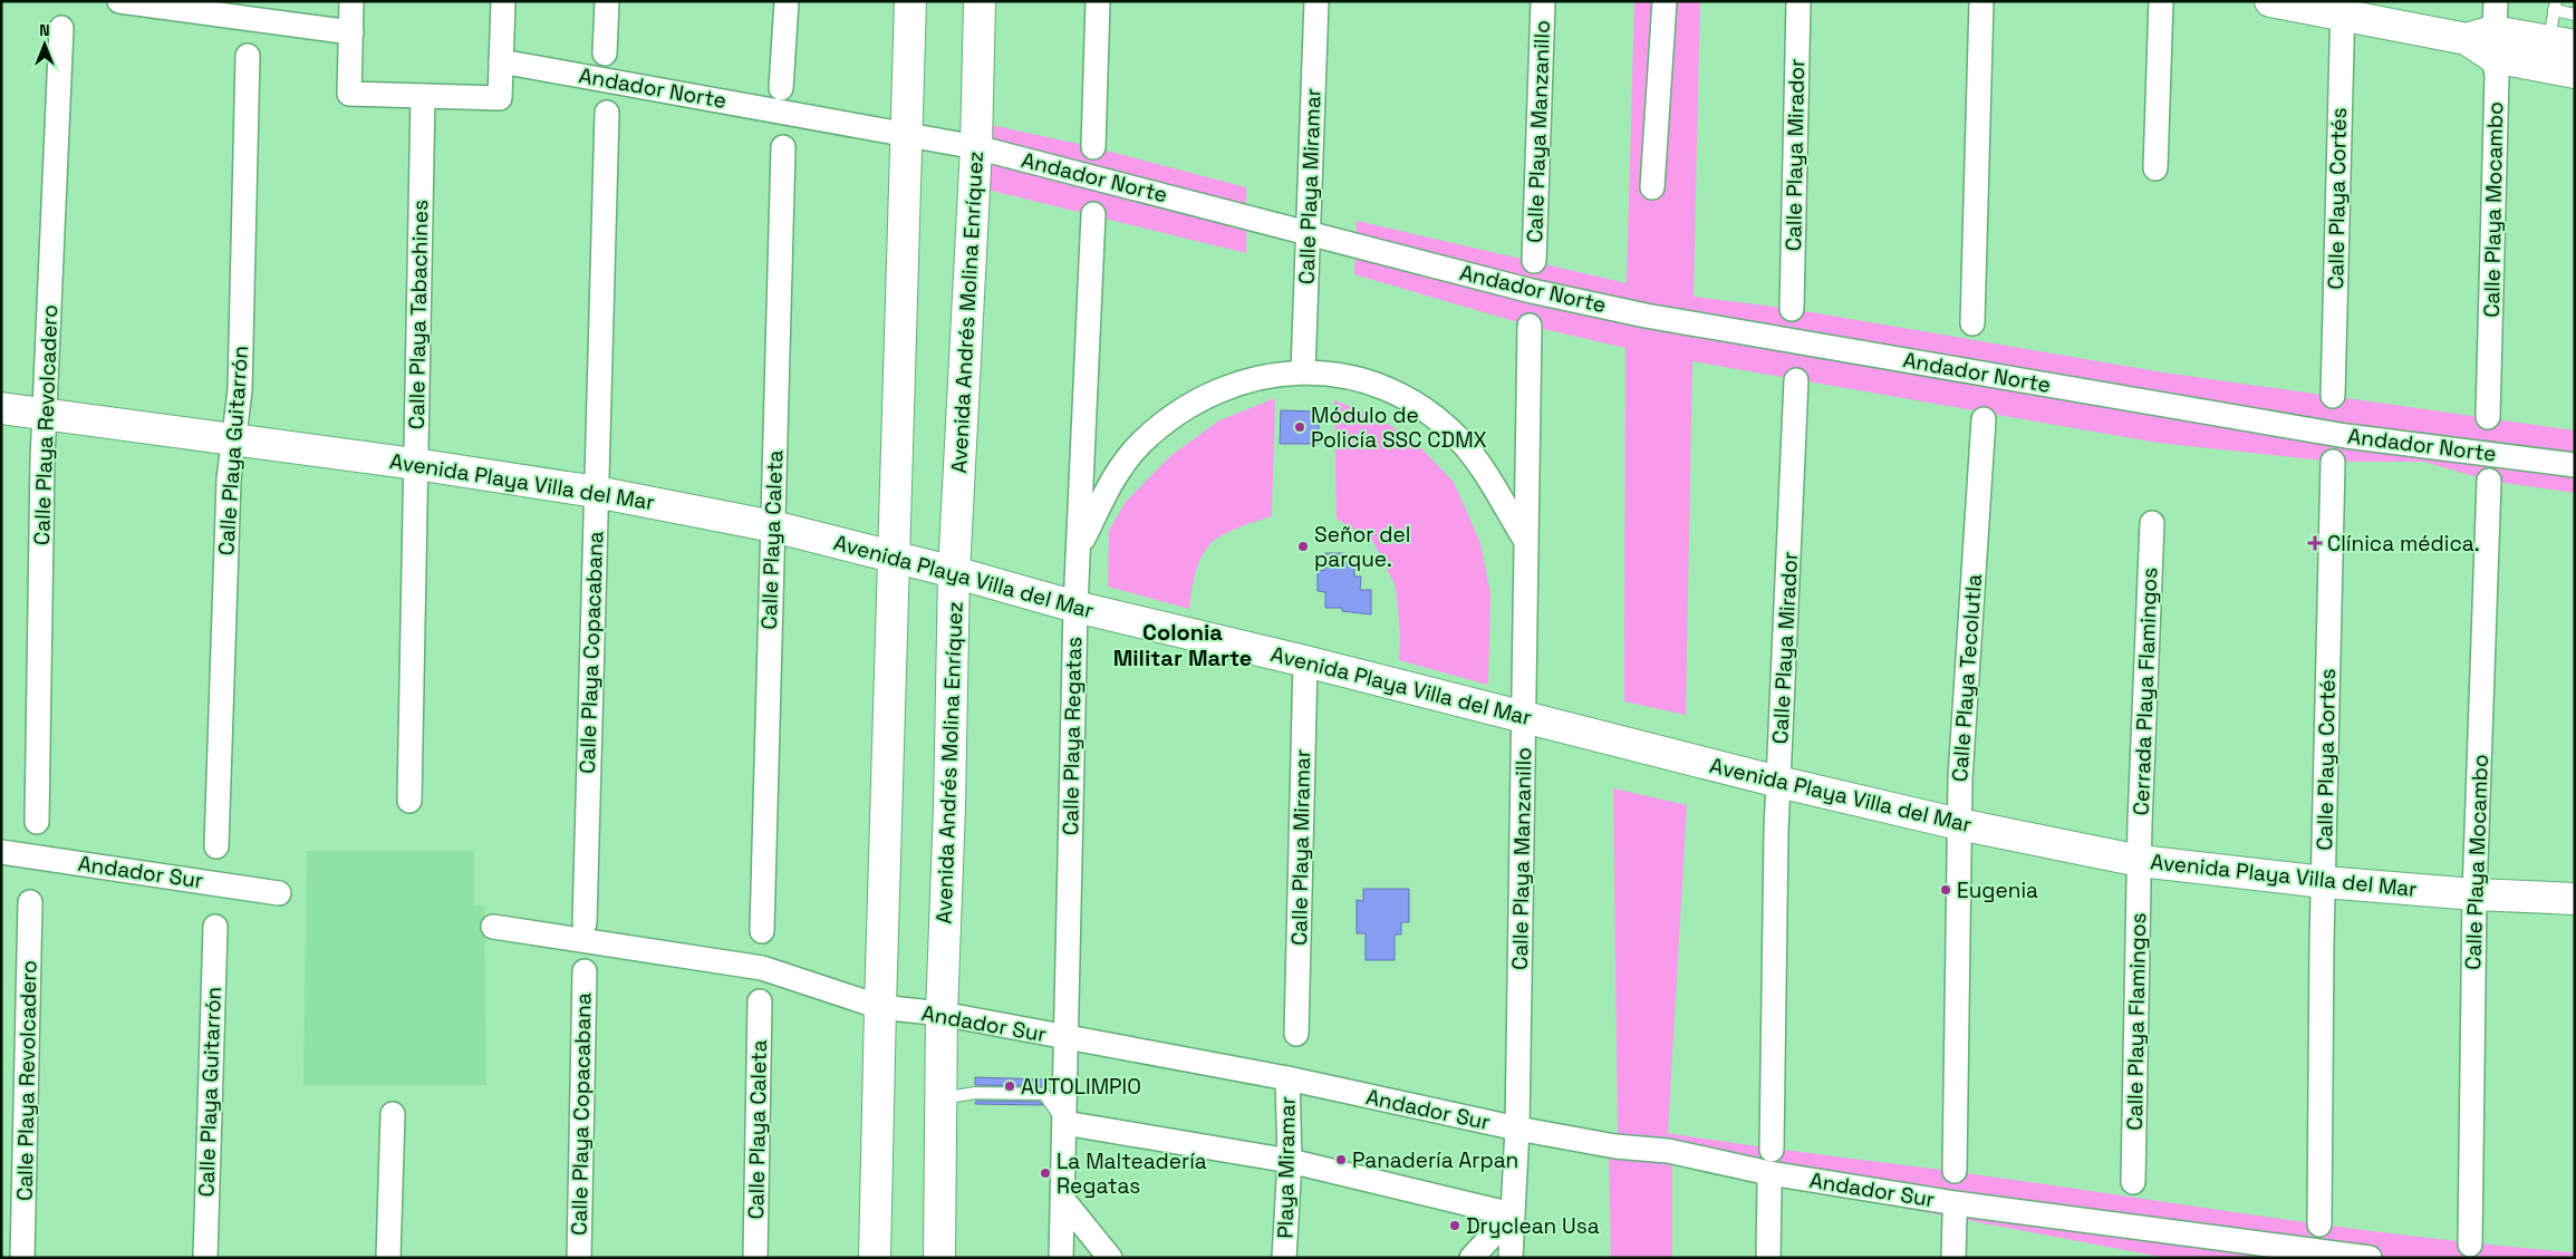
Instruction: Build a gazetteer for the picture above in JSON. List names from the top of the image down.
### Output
{
  "streets": {
    "main road": ["Avenida Andrés Molina Enríquez", "Avenida Playa Villa del Mar"],
    "street": [
      "Andador Norte",
      "Calle Playa Manzanillo",
      "Calle Playa Mirador",
      "Calle Playa Miramar",
      "Calle Playa Cortés",
      "Calle Playa Mocambo",
      "Calle Playa Tabachines",
      "Calle Playa Revolcadero",
      "Calle Playa Guitarrón",
      "Calle Playa Caleta",
      "Calle Playa Copacabana",
      "Calle Playa Tecolutla",
      "Cerrada Playa Flamingos",
      "Calle Playa Regatas",
      "Andador Sur",
      "Calle Playa Flamingos",
      "Playa Miramar"
    ]
  },
  "crossings": [
    ["Andador Norte", "Calle Playa Miramar"],
    ["Andador Norte", "Avenida Andrés Molina Enríquez"],
    ["Calle Playa Manzanillo", "Avenida Playa Villa del Mar"],
    ["Calle Playa Manzanillo", "Andador Sur"],
    ["Calle Playa Mirador", "Avenida Playa Villa del Mar"],
    ["Calle Playa Miramar", "Avenida Playa Villa del Mar"],
    ["Calle Playa Cortés", "Avenida Playa Villa del Mar"],
    ["Calle Playa Mocambo", "Avenida Playa Villa del Mar"],
    ["Avenida Andrés Molina Enríquez", "Avenida Playa Villa del Mar"],
    ["Avenida Andrés Molina Enríquez", "Andador Sur"],
    ["Calle Playa Tabachines", "Avenida Playa Villa del Mar"],
    ["Calle Playa Revolcadero", "Avenida Playa Villa del Mar"],
    ["Calle Playa Guitarrón", "Avenida Playa Villa del Mar"],
    ["Avenida Playa Villa del Mar", "Calle Playa Caleta"],
    ["Avenida Playa Villa del Mar", "Calle Playa Copacabana"],
    ["Avenida Playa Villa del Mar", "Calle Playa Tecolutla"],
    ["Avenida Playa Villa del Mar", "Cerrada Playa Flamingos"],
    ["Avenida Playa Villa del Mar", "Calle Playa Regatas"],
    ["Avenida Playa Villa del Mar", "Calle Playa Flamingos"],
    ["Cerrada Playa Flamingos", "Calle Playa Flamingos"],
    ["Calle Playa Regatas", "Andador Sur"],
    ["Andador Sur", "Playa Miramar"]
  ],
  "districts": ["Colonia Militar Marte"],
  "places": {
    "other": [
      "Módulo de Policía SSC CDMX",
      "Señor del parque.",
      "Eugenia",
      "AUTOLIMPIO",
      "Panadería Arpan",
      "La Malteadería Regatas",
      "Dryclean Usa"
    ],
    "health": ["Clínica médica."]
  },
  "north": "top"
}
